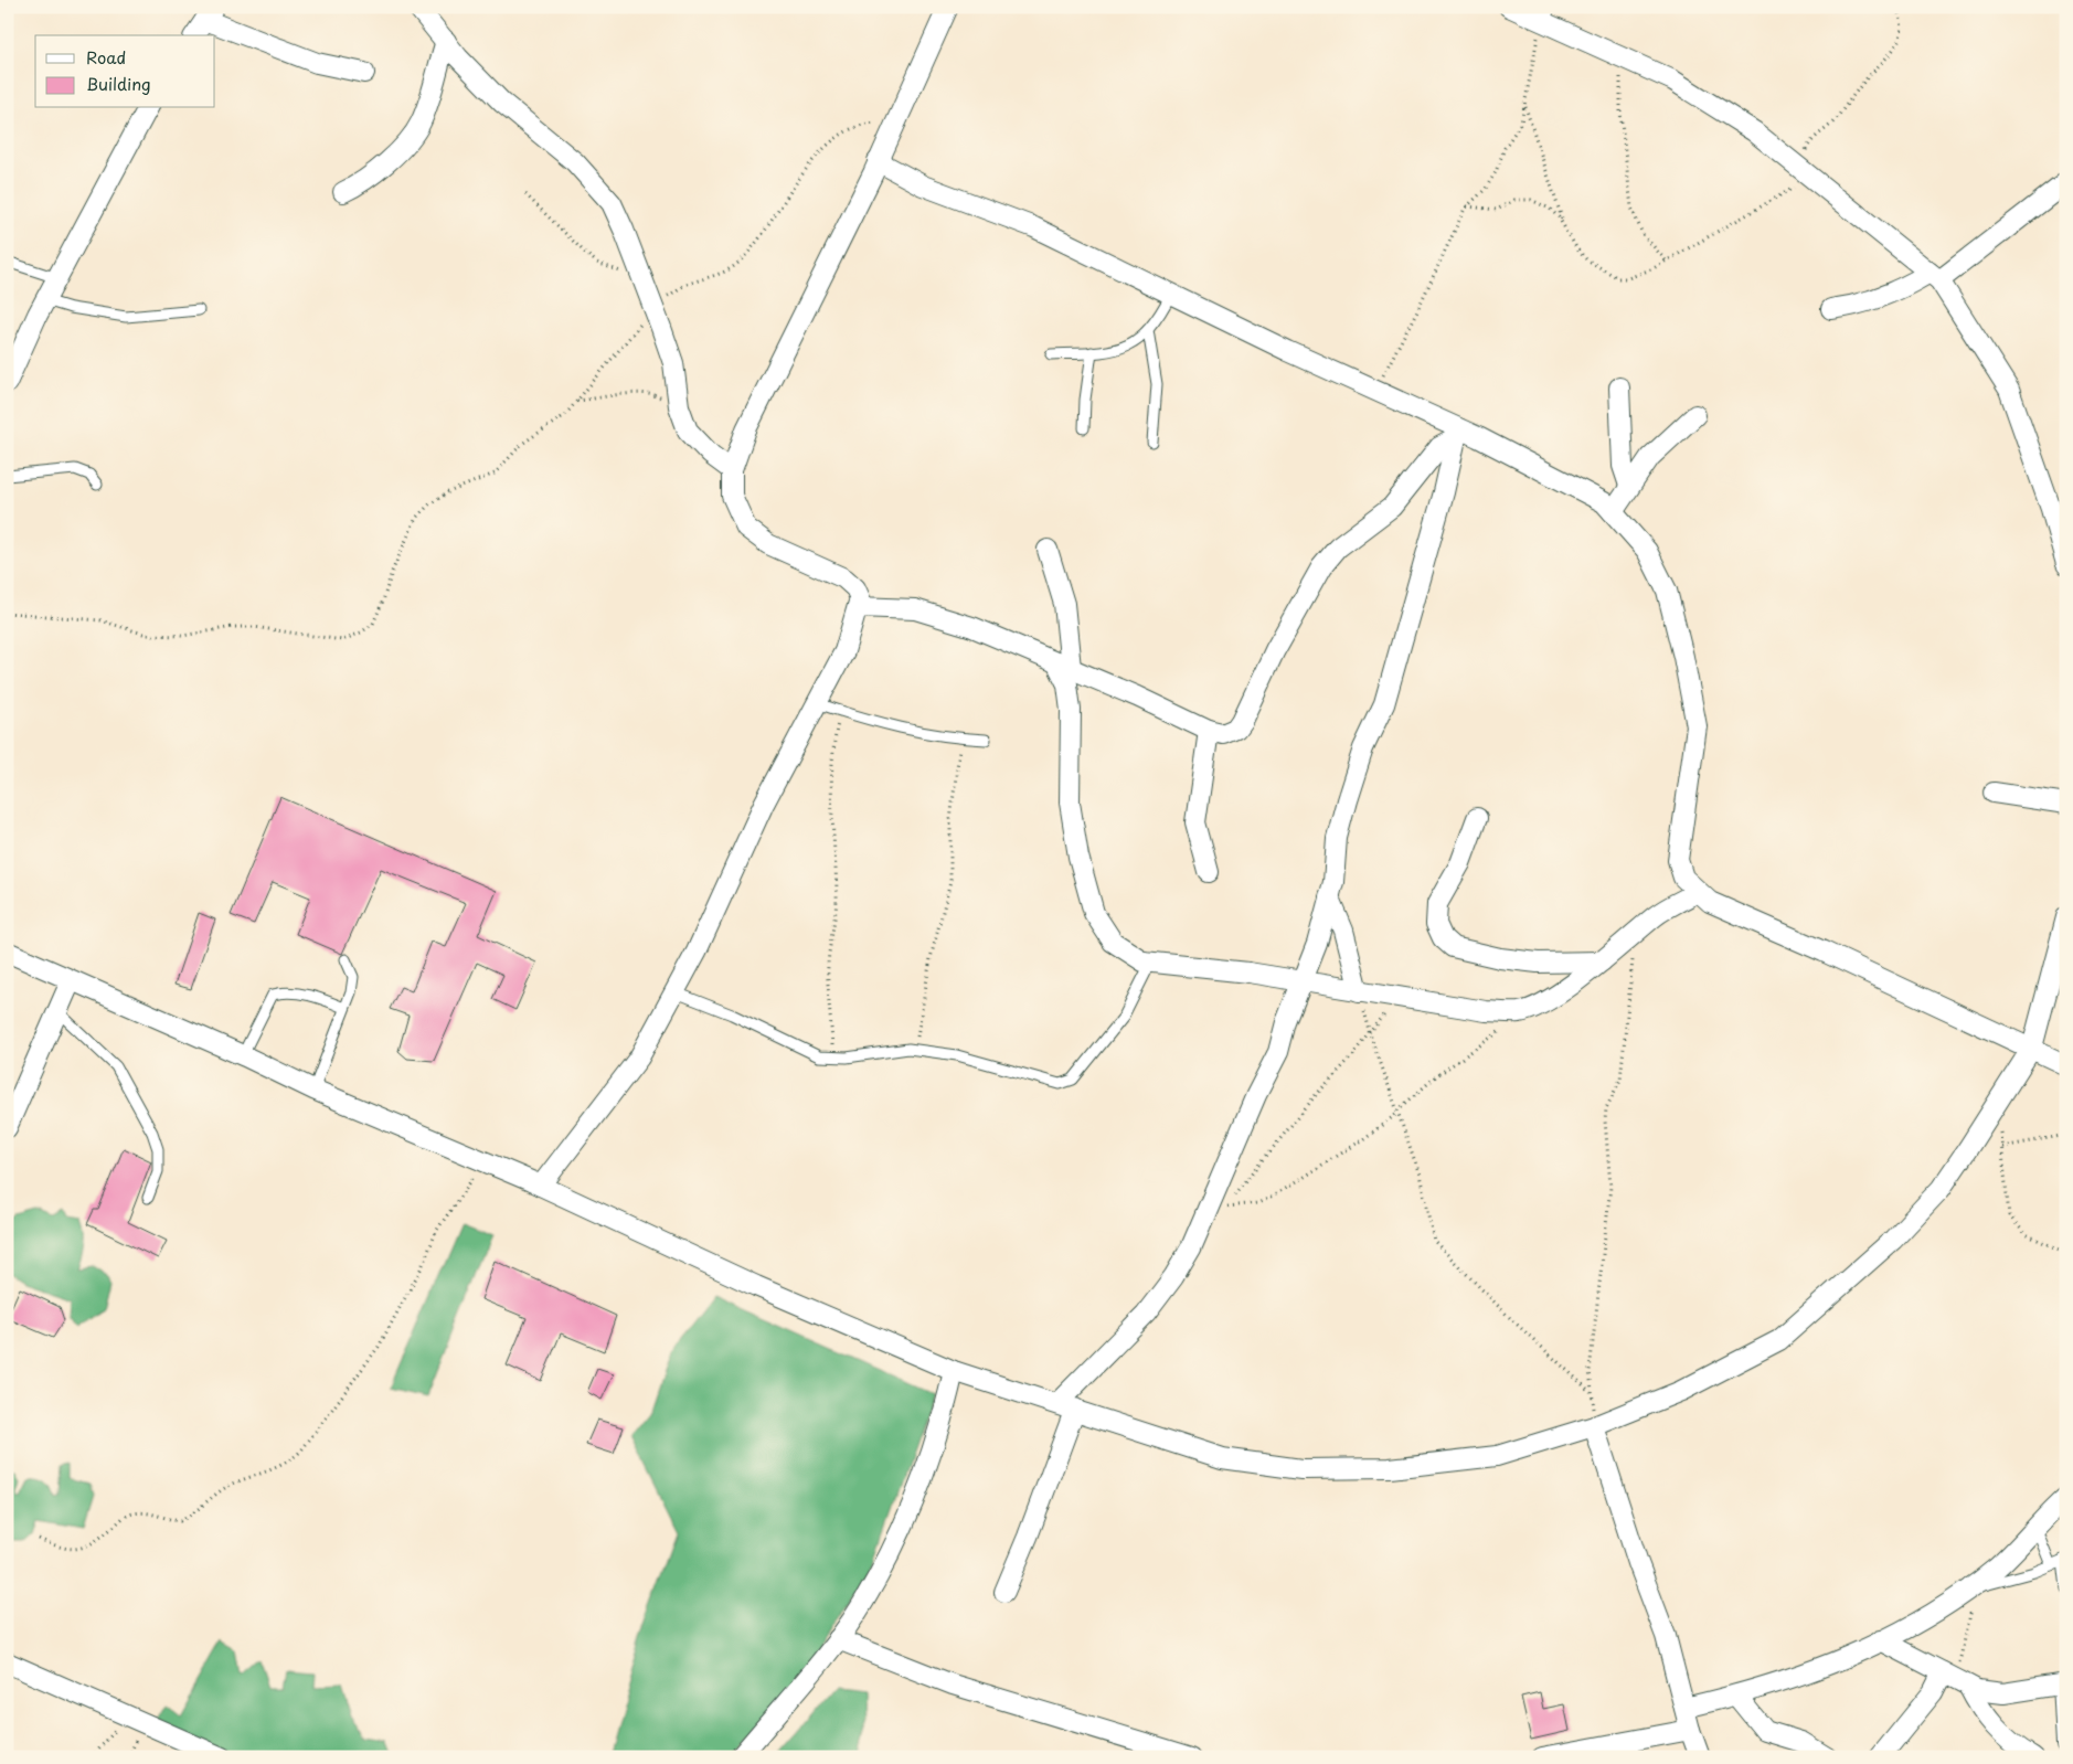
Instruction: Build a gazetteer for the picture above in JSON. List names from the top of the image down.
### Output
{
  "legend": ["Road", "Building"]
}
